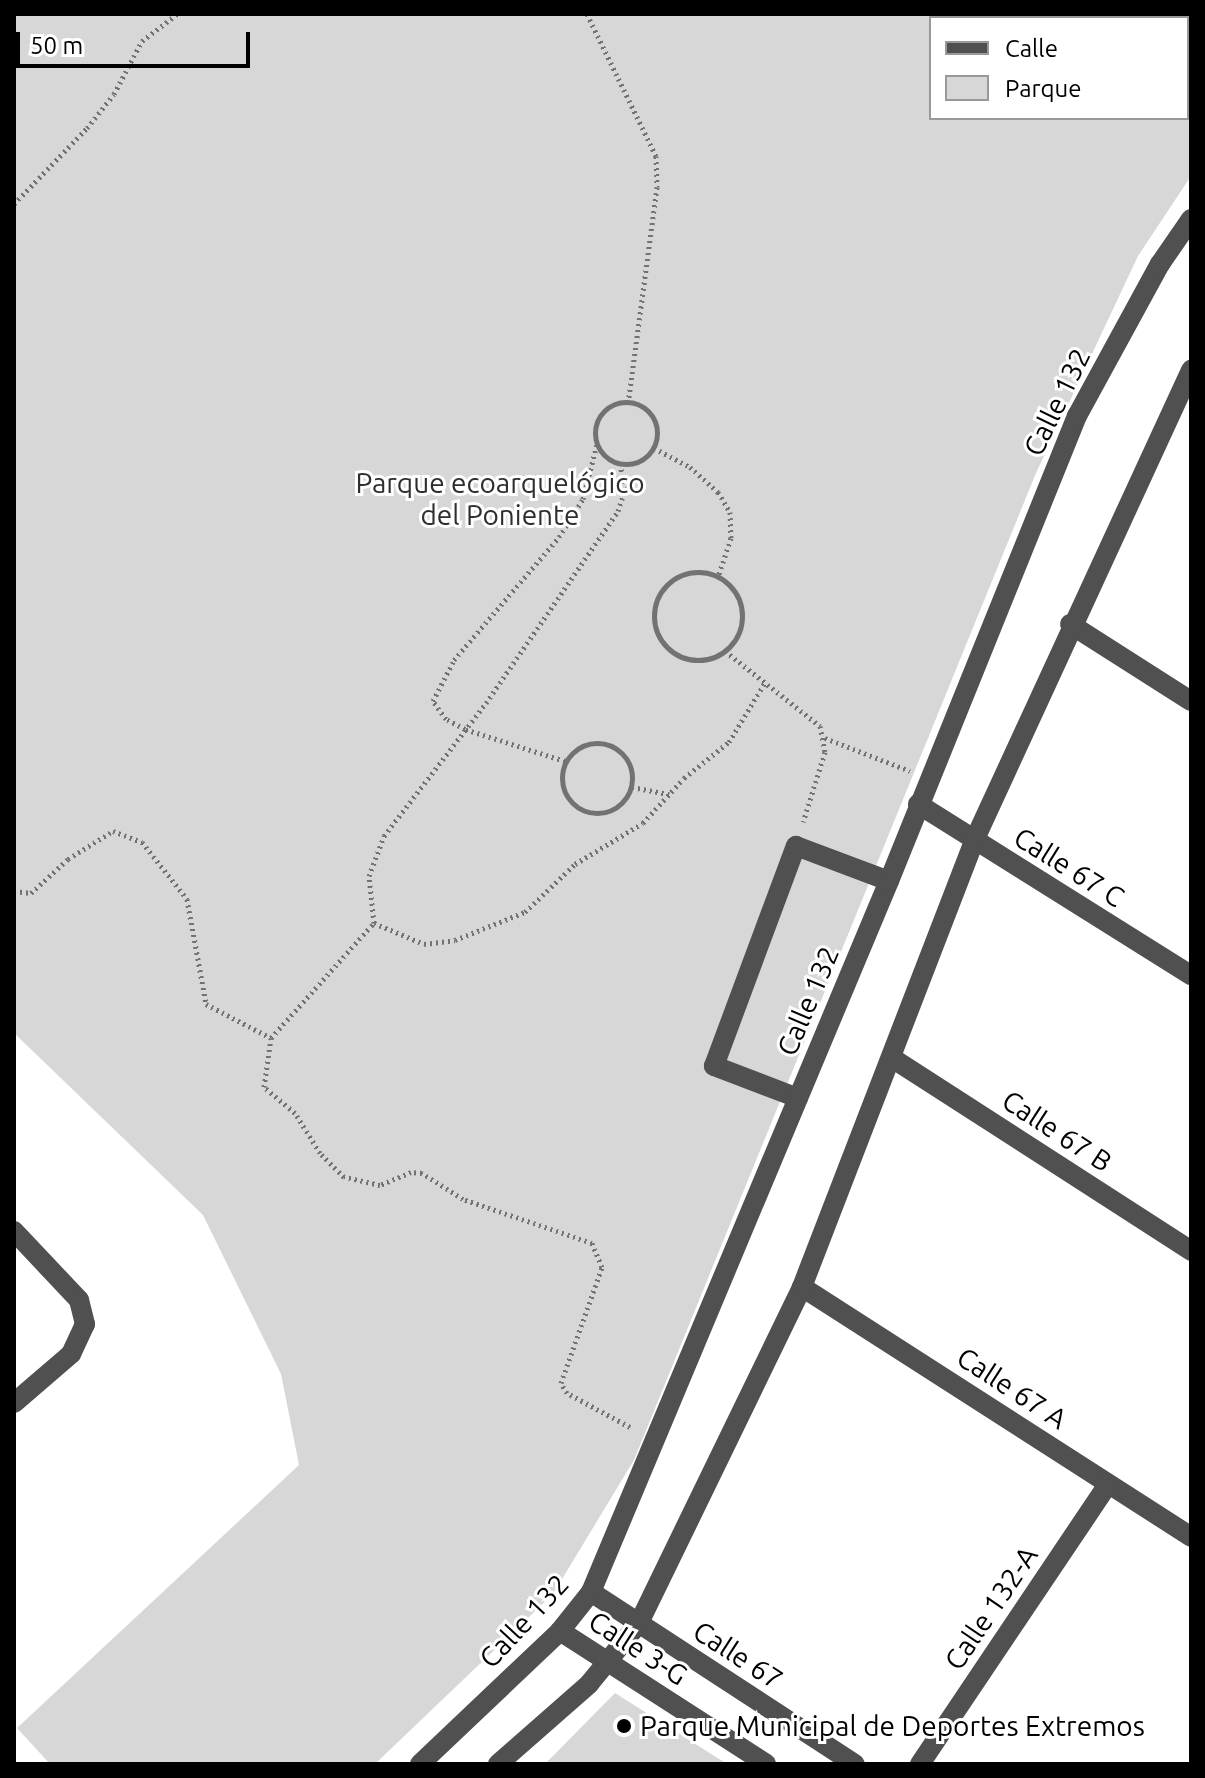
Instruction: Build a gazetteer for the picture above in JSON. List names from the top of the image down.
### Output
{
  "streets": {
    "street": [
      "Calle 132",
      "Calle 67 C",
      "Calle 67 B",
      "Calle 67 A",
      "Calle 132-A",
      "Calle 3-G",
      "Calle 67"
    ]
  },
  "crossings": [
    ["Calle 132", "Calle 67 C"],
    ["Calle 132", "Calle 3-G"],
    ["Calle 132", "Calle 67"],
    ["Calle 67 A", "Calle 132-A"]
  ],
  "parks": ["Parque ecoarquelógico del Poniente"],
  "places": ["Parque Municipal de Deportes Extremos"],
  "legend": ["Calle", "Parque"],
  "scale_bar": "50 m"
}
